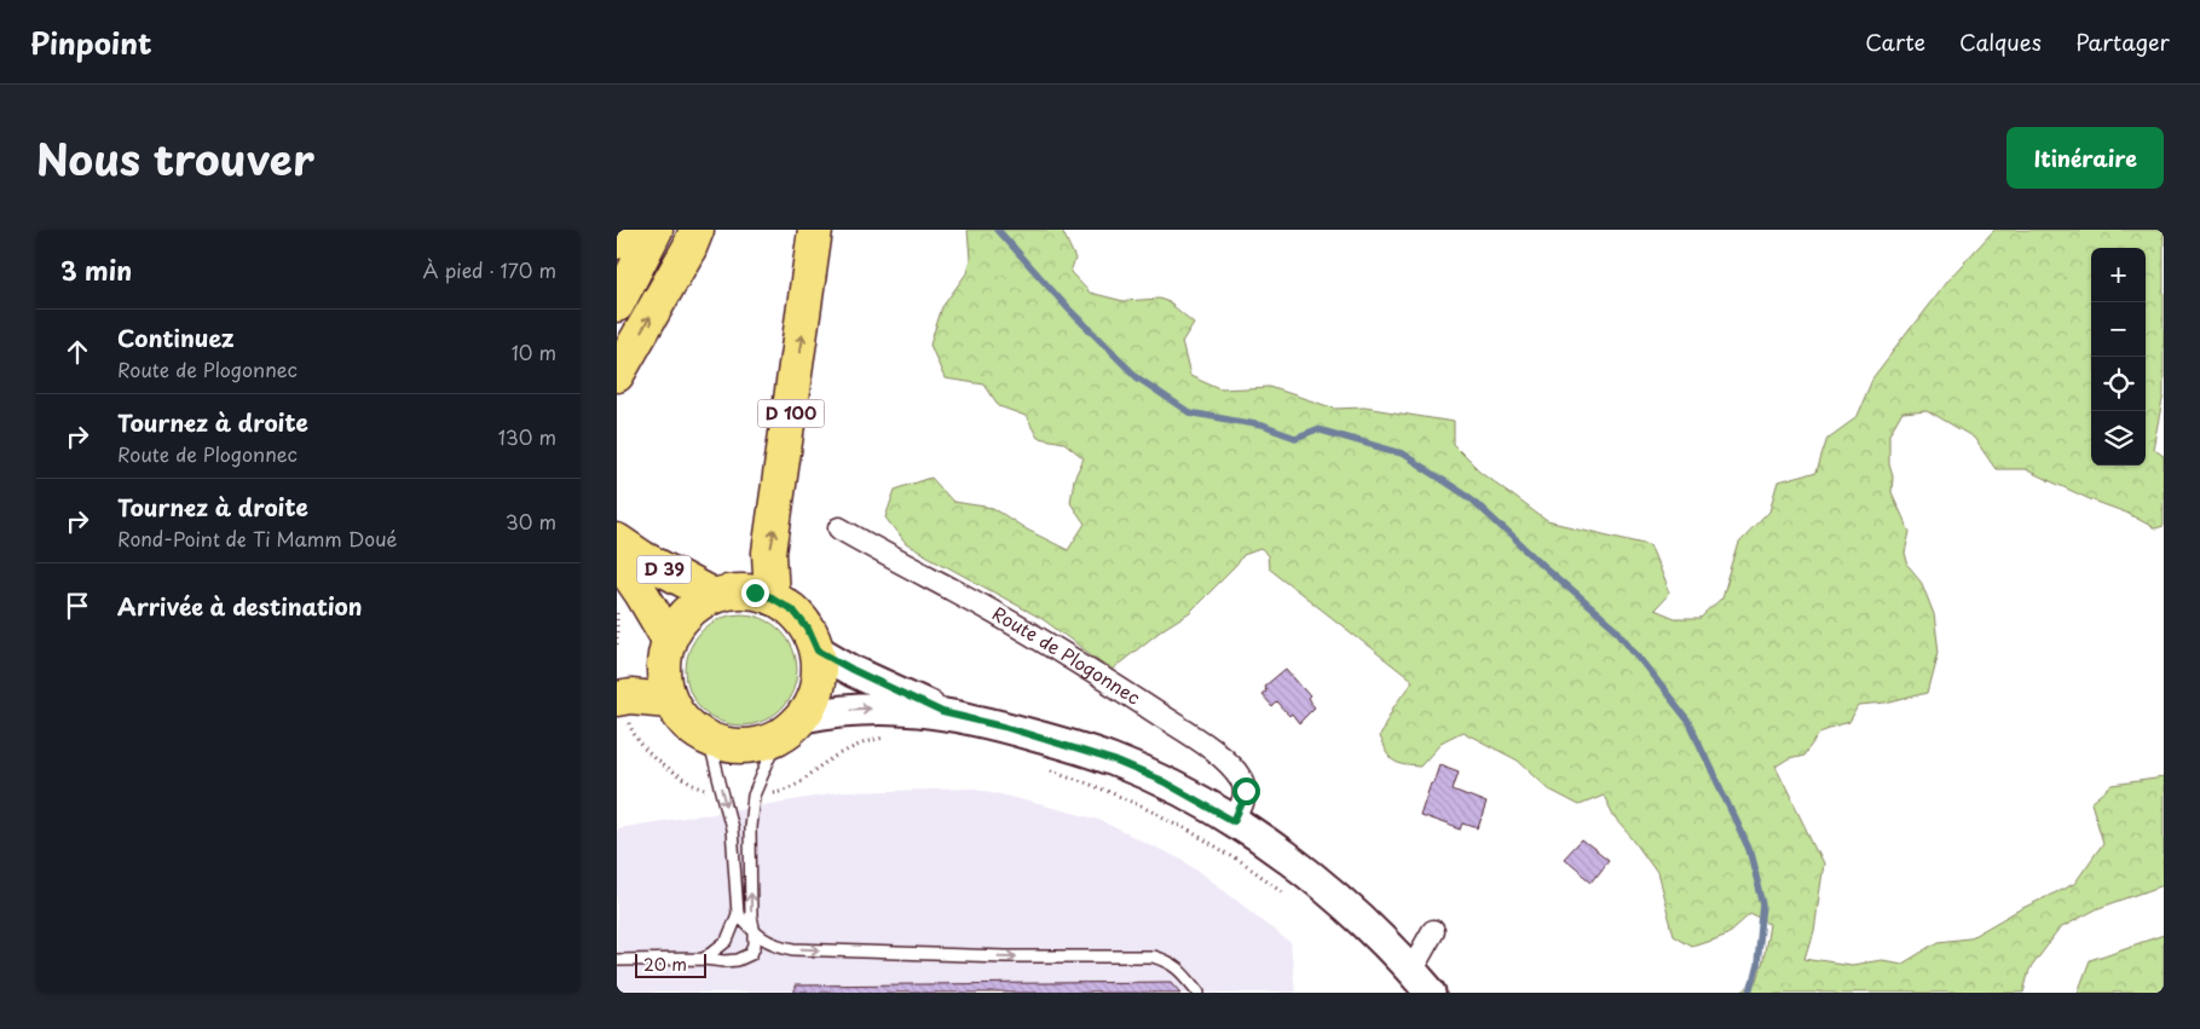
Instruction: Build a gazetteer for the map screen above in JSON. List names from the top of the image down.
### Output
{
  "streets": {
    "main road": ["D 100", "D 39"],
    "street": ["Route de Plogonnec"]
  },
  "crossings": [
    ["D 100", "D 39"]
  ],
  "scale_bar": "20 m",
  "page": {
    "header": "Pinpoint",
    "nav": ["Carte", "Calques", "Partager"],
    "title": "Nous trouver",
    "buttons": "Itinéraire",
    "heading": ["3 min", "À pied · 170 m"],
    "map_buttons": ["+", "−"],
    "list": [
      ["Continuez", "Route de Plogonnec", "10 m"],
      ["Tournez à droite", "Route de Plogonnec", "130 m"],
      ["Tournez à droite", "Rond-Point de Ti Mamm Doué", "30 m"],
      "Arrivée à destination"
    ],
    "scale": "20 m"
  }
}
